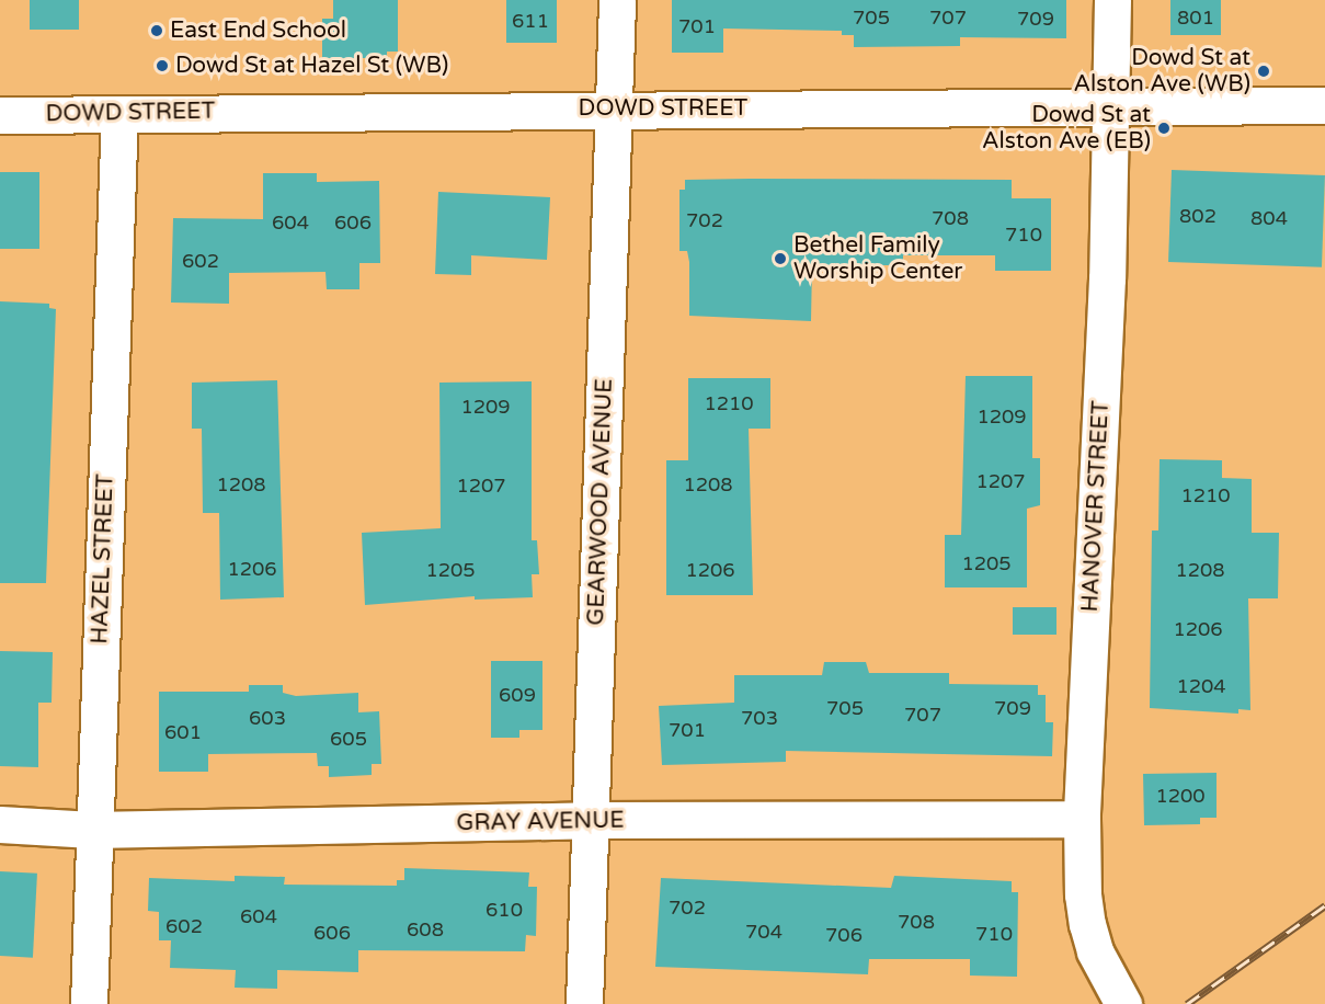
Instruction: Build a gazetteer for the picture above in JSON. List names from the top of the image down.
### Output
{
  "streets": {
    "street": [
      "DOWD STREET",
      "GEARWOOD AVENUE",
      "HANOVER STREET",
      "HAZEL STREET",
      "GRAY AVENUE"
    ]
  },
  "crossings": [
    ["DOWD STREET", "GEARWOOD AVENUE"],
    ["DOWD STREET", "HANOVER STREET"],
    ["DOWD STREET", "HAZEL STREET"],
    ["GEARWOOD AVENUE", "GRAY AVENUE"],
    ["HANOVER STREET", "GRAY AVENUE"],
    ["HAZEL STREET", "GRAY AVENUE"]
  ],
  "places": [
    "East End School",
    "Dowd St at Hazel St (WB)",
    "Dowd St at Alston Ave (WB)",
    "Dowd St at Alston Ave (EB)",
    "Bethel Family Worship Center"
  ],
  "house_numbers": [
    "705",
    "707",
    "801",
    "709",
    "611",
    "701",
    "802",
    "708",
    "804",
    "702",
    "604",
    "606",
    "710",
    "602",
    "1210",
    "1209",
    "1209",
    "1207",
    "1208",
    "1208",
    "1207",
    "1210",
    "1205",
    "1206",
    "1205",
    "1206",
    "1208",
    "1206",
    "1204",
    "609",
    "705",
    "709",
    "707",
    "603",
    "703",
    "701",
    "601",
    "605",
    "1200",
    "702",
    "610",
    "604",
    "708",
    "602",
    "608",
    "704",
    "606",
    "710",
    "706"
  ]
}
